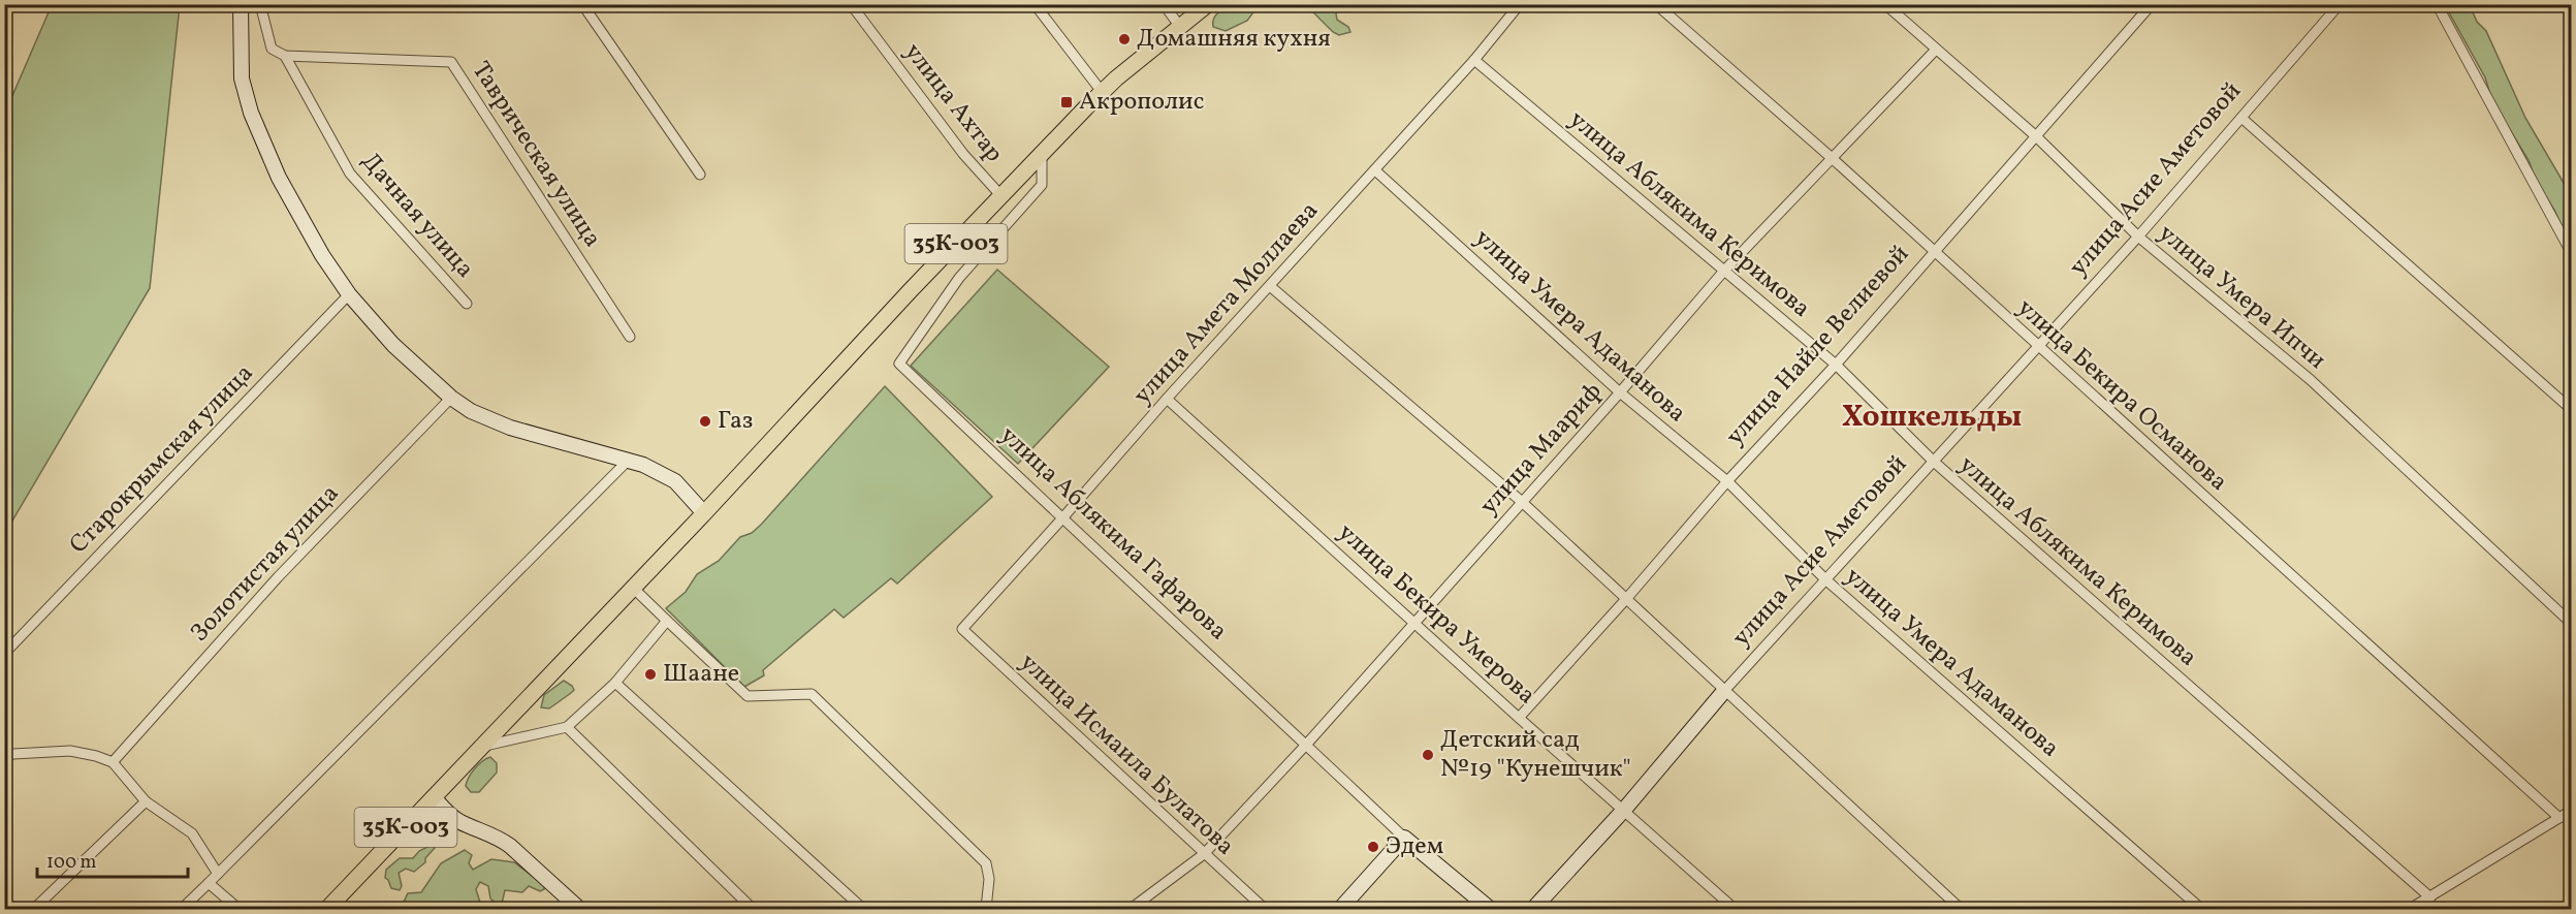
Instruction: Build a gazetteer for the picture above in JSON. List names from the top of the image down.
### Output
{
  "streets": {
    "main road": ["улица Асие Аметовой", "35К-003", "улица Аблякима Гафарова"],
    "street": [
      "улица Ахтар",
      "Таврическая улица",
      "улица Аблякима Керимова",
      "Дачная улица",
      "улица Умера Ипчи",
      "улица Амета Моллаева",
      "улица Умера Адаманова",
      "улица Найле Велиевой",
      "улица Бекира Османова",
      "улица Маариф",
      "Старокрымская улица",
      "Золотистая улица",
      "улица Бекира Умерова",
      "улица Исмаила Булатова"
    ]
  },
  "crossings": [
    ["улица Ахтар", "35К-003"],
    ["Таврическая улица", "Дачная улица"],
    ["улица Асие Аметовой", "улица Аблякима Керимова"],
    ["улица Асие Аметовой", "улица Умера Ипчи"],
    ["улица Асие Аметовой", "улица Умера Адаманова"],
    ["улица Асие Аметовой", "улица Бекира Османова"],
    ["улица Асие Аметовой", "улица Бекира Умерова"],
    ["улица Аблякима Керимова", "улица Амета Моллаева"],
    ["улица Аблякима Керимова", "улица Найле Велиевой"],
    ["улица Аблякима Керимова", "улица Маариф"],
    ["35К-003", "улица Аблякима Гафарова"],
    ["улица Умера Ипчи", "улица Найле Велиевой"],
    ["улица Умера Ипчи", "улица Маариф"],
    ["улица Амета Моллаева", "улица Умера Адаманова"],
    ["улица Амета Моллаева", "улица Аблякима Гафарова"],
    ["улица Амета Моллаева", "улица Бекира Умерова"],
    ["улица Амета Моллаева", "улица Исмаила Булатова"],
    ["улица Умера Адаманова", "улица Найле Велиевой"],
    ["улица Умера Адаманова", "улица Маариф"],
    ["улица Найле Велиевой", "улица Бекира Османова"],
    ["улица Найле Велиевой", "улица Бекира Умерова"],
    ["улица Бекира Османова", "улица Маариф"],
    ["улица Маариф", "улица Аблякима Гафарова"],
    ["улица Маариф", "улица Бекира Умерова"],
    ["улица Маариф", "улица Исмаила Булатова"]
  ],
  "districts": ["Хошкельды"],
  "places": {
    "other": [
      "Домашняя кухня",
      "Газ",
      "Шаане",
      "Детский сад №19 \"Кунешчик\"",
      "Эдем"
    ],
    "transit": ["Акрополис"]
  },
  "scale_bar": "100 m"
}
